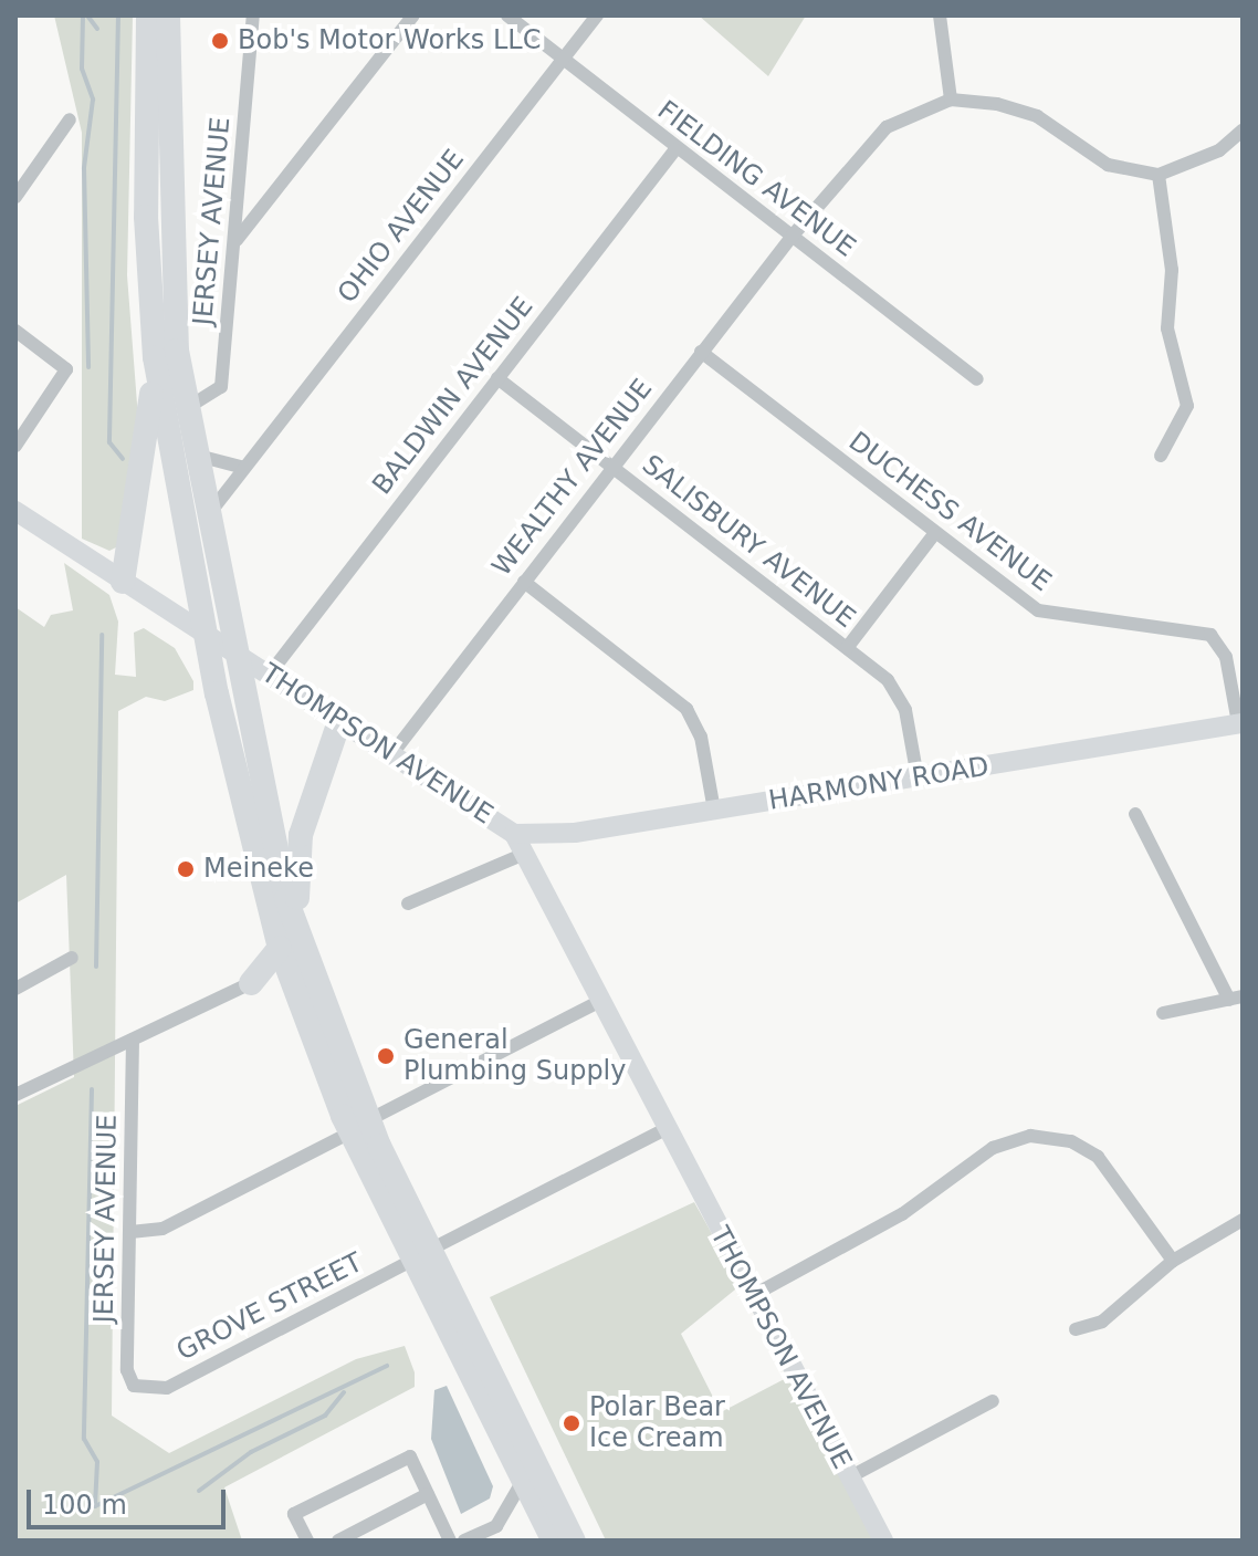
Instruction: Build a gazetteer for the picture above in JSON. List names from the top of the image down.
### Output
{
  "streets": {
    "street": [
      "FIELDING AVENUE",
      "JERSEY AVENUE",
      "OHIO AVENUE",
      "BALDWIN AVENUE",
      "WEALTHY AVENUE",
      "DUCHESS AVENUE",
      "SALISBURY AVENUE",
      "THOMPSON AVENUE",
      "HARMONY ROAD",
      "GROVE STREET"
    ]
  },
  "crossings": [
    ["FIELDING AVENUE", "OHIO AVENUE"],
    ["FIELDING AVENUE", "BALDWIN AVENUE"],
    ["FIELDING AVENUE", "WEALTHY AVENUE"],
    ["JERSEY AVENUE", "GROVE STREET"],
    ["BALDWIN AVENUE", "SALISBURY AVENUE"],
    ["BALDWIN AVENUE", "THOMPSON AVENUE"],
    ["WEALTHY AVENUE", "DUCHESS AVENUE"],
    ["WEALTHY AVENUE", "SALISBURY AVENUE"],
    ["WEALTHY AVENUE", "THOMPSON AVENUE"],
    ["DUCHESS AVENUE", "HARMONY ROAD"],
    ["SALISBURY AVENUE", "HARMONY ROAD"],
    ["THOMPSON AVENUE", "HARMONY ROAD"],
    ["THOMPSON AVENUE", "GROVE STREET"]
  ],
  "places": [
    "Bob's Motor Works LLC",
    "Meineke",
    "General Plumbing Supply",
    "Polar Bear Ice Cream"
  ],
  "scale_bar": "100 m"
}
